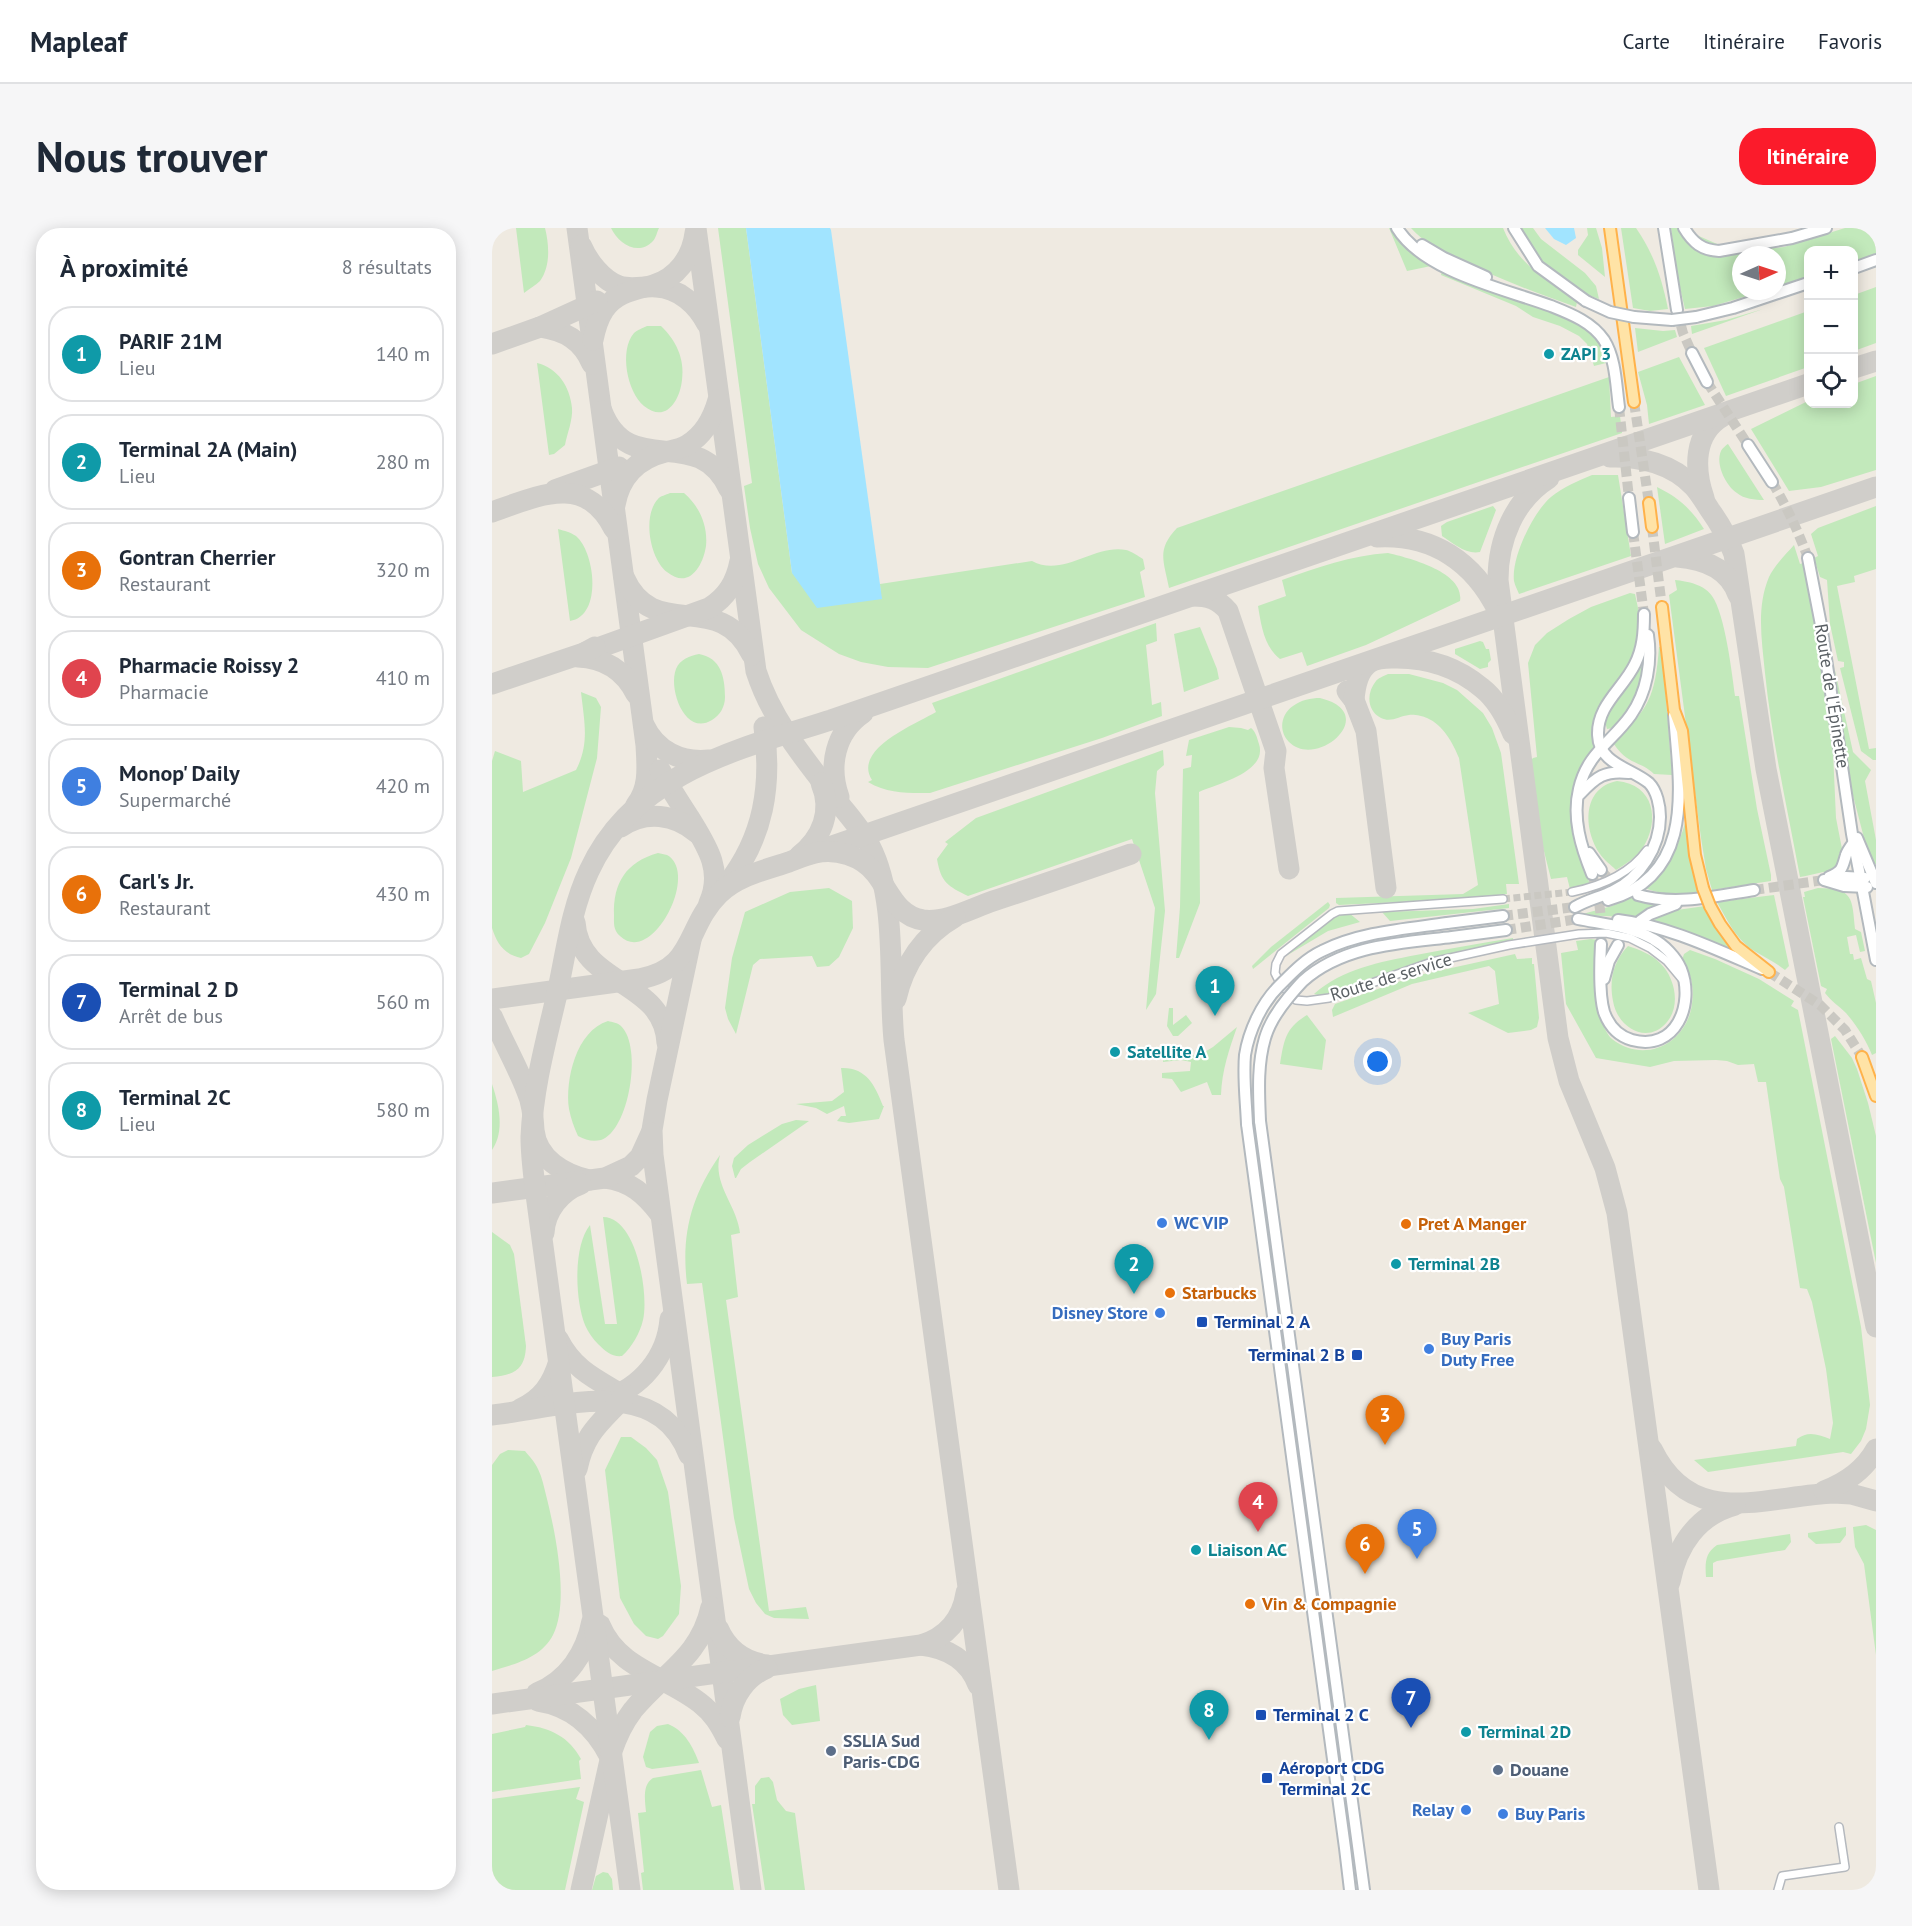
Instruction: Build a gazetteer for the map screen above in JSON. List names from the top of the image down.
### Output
{
  "streets": {
    "main road": ["Route de l'Épinette"],
    "street": ["Route de service"]
  },
  "places": {
    "other": [
      "ZAPI 3",
      "Satellite A",
      "WC VIP",
      "Pret A Manger",
      "Terminal 2B",
      "Starbucks",
      "Disney Store",
      "Buy Paris Duty Free",
      "Liaison AC",
      "Vin & Compagnie",
      "Terminal 2D",
      "SSLIA Sud Paris-CDG",
      "Douane",
      "Relay",
      "Buy Paris"
    ],
    "transit": [
      "Terminal 2 A",
      "Terminal 2 B",
      "Terminal 2 C",
      "Aéroport CDG Terminal 2C"
    ]
  },
  "north": "right",
  "page": {
    "header": "Mapleaf",
    "nav": ["Carte", "Itinéraire", "Favoris"],
    "buttons": "Itinéraire",
    "title": "Nous trouver",
    "heading": ["À proximité", "8 résultats"],
    "map_buttons": ["+", "−"],
    "list": [
      {
        "mark": "1",
        "name": "PARIF 21M",
        "note": "Lieu",
        "value": "140 m"
      },
      {
        "mark": "2",
        "name": "Terminal 2A (Main)",
        "note": "Lieu",
        "value": "280 m"
      },
      {
        "mark": "3",
        "name": "Gontran Cherrier",
        "note": "Restaurant",
        "value": "320 m"
      },
      {
        "mark": "4",
        "name": "Pharmacie Roissy 2",
        "note": "Pharmacie",
        "value": "410 m"
      },
      {
        "mark": "5",
        "name": "Monop' Daily",
        "note": "Supermarché",
        "value": "420 m"
      },
      {
        "mark": "6",
        "name": "Carl's Jr.",
        "note": "Restaurant",
        "value": "430 m"
      },
      {
        "mark": "7",
        "name": "Terminal 2 D",
        "note": "Arrêt de bus",
        "value": "560 m"
      },
      {
        "mark": "8",
        "name": "Terminal 2C",
        "note": "Lieu",
        "value": "580 m"
      }
    ],
    "pins": [
      "1",
      "2",
      "3",
      "4",
      "5",
      "6",
      "7",
      "8"
    ]
  }
}
